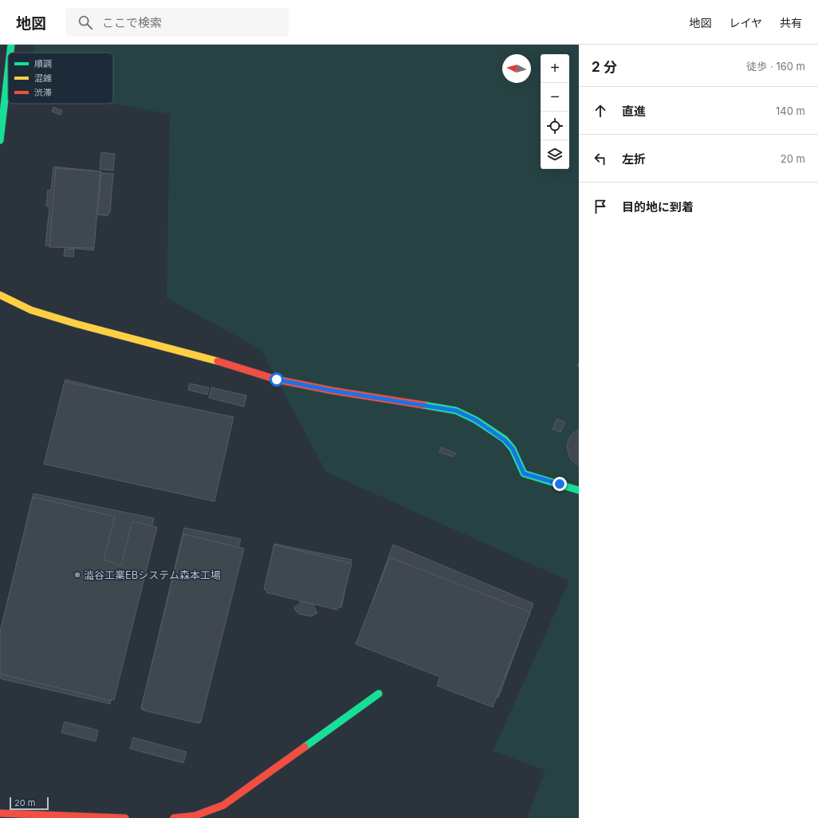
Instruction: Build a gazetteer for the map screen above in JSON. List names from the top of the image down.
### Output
{
  "places": ["澁谷工業EBシステム森本工場"],
  "legend": ["順調", "混雑", "渋滞"],
  "scale_bar": "20 m",
  "north": "left",
  "page": {
    "header": "地図",
    "search": "ここで検索",
    "nav": ["地図", "レイヤ", "共有"],
    "heading": ["2 分", "徒歩 · 160 m"],
    "map_buttons": ["+", "−"],
    "list": [
      ["直進", "140 m"],
      ["左折", "20 m"],
      "目的地に到着"
    ],
    "scale": "20 m"
  }
}
